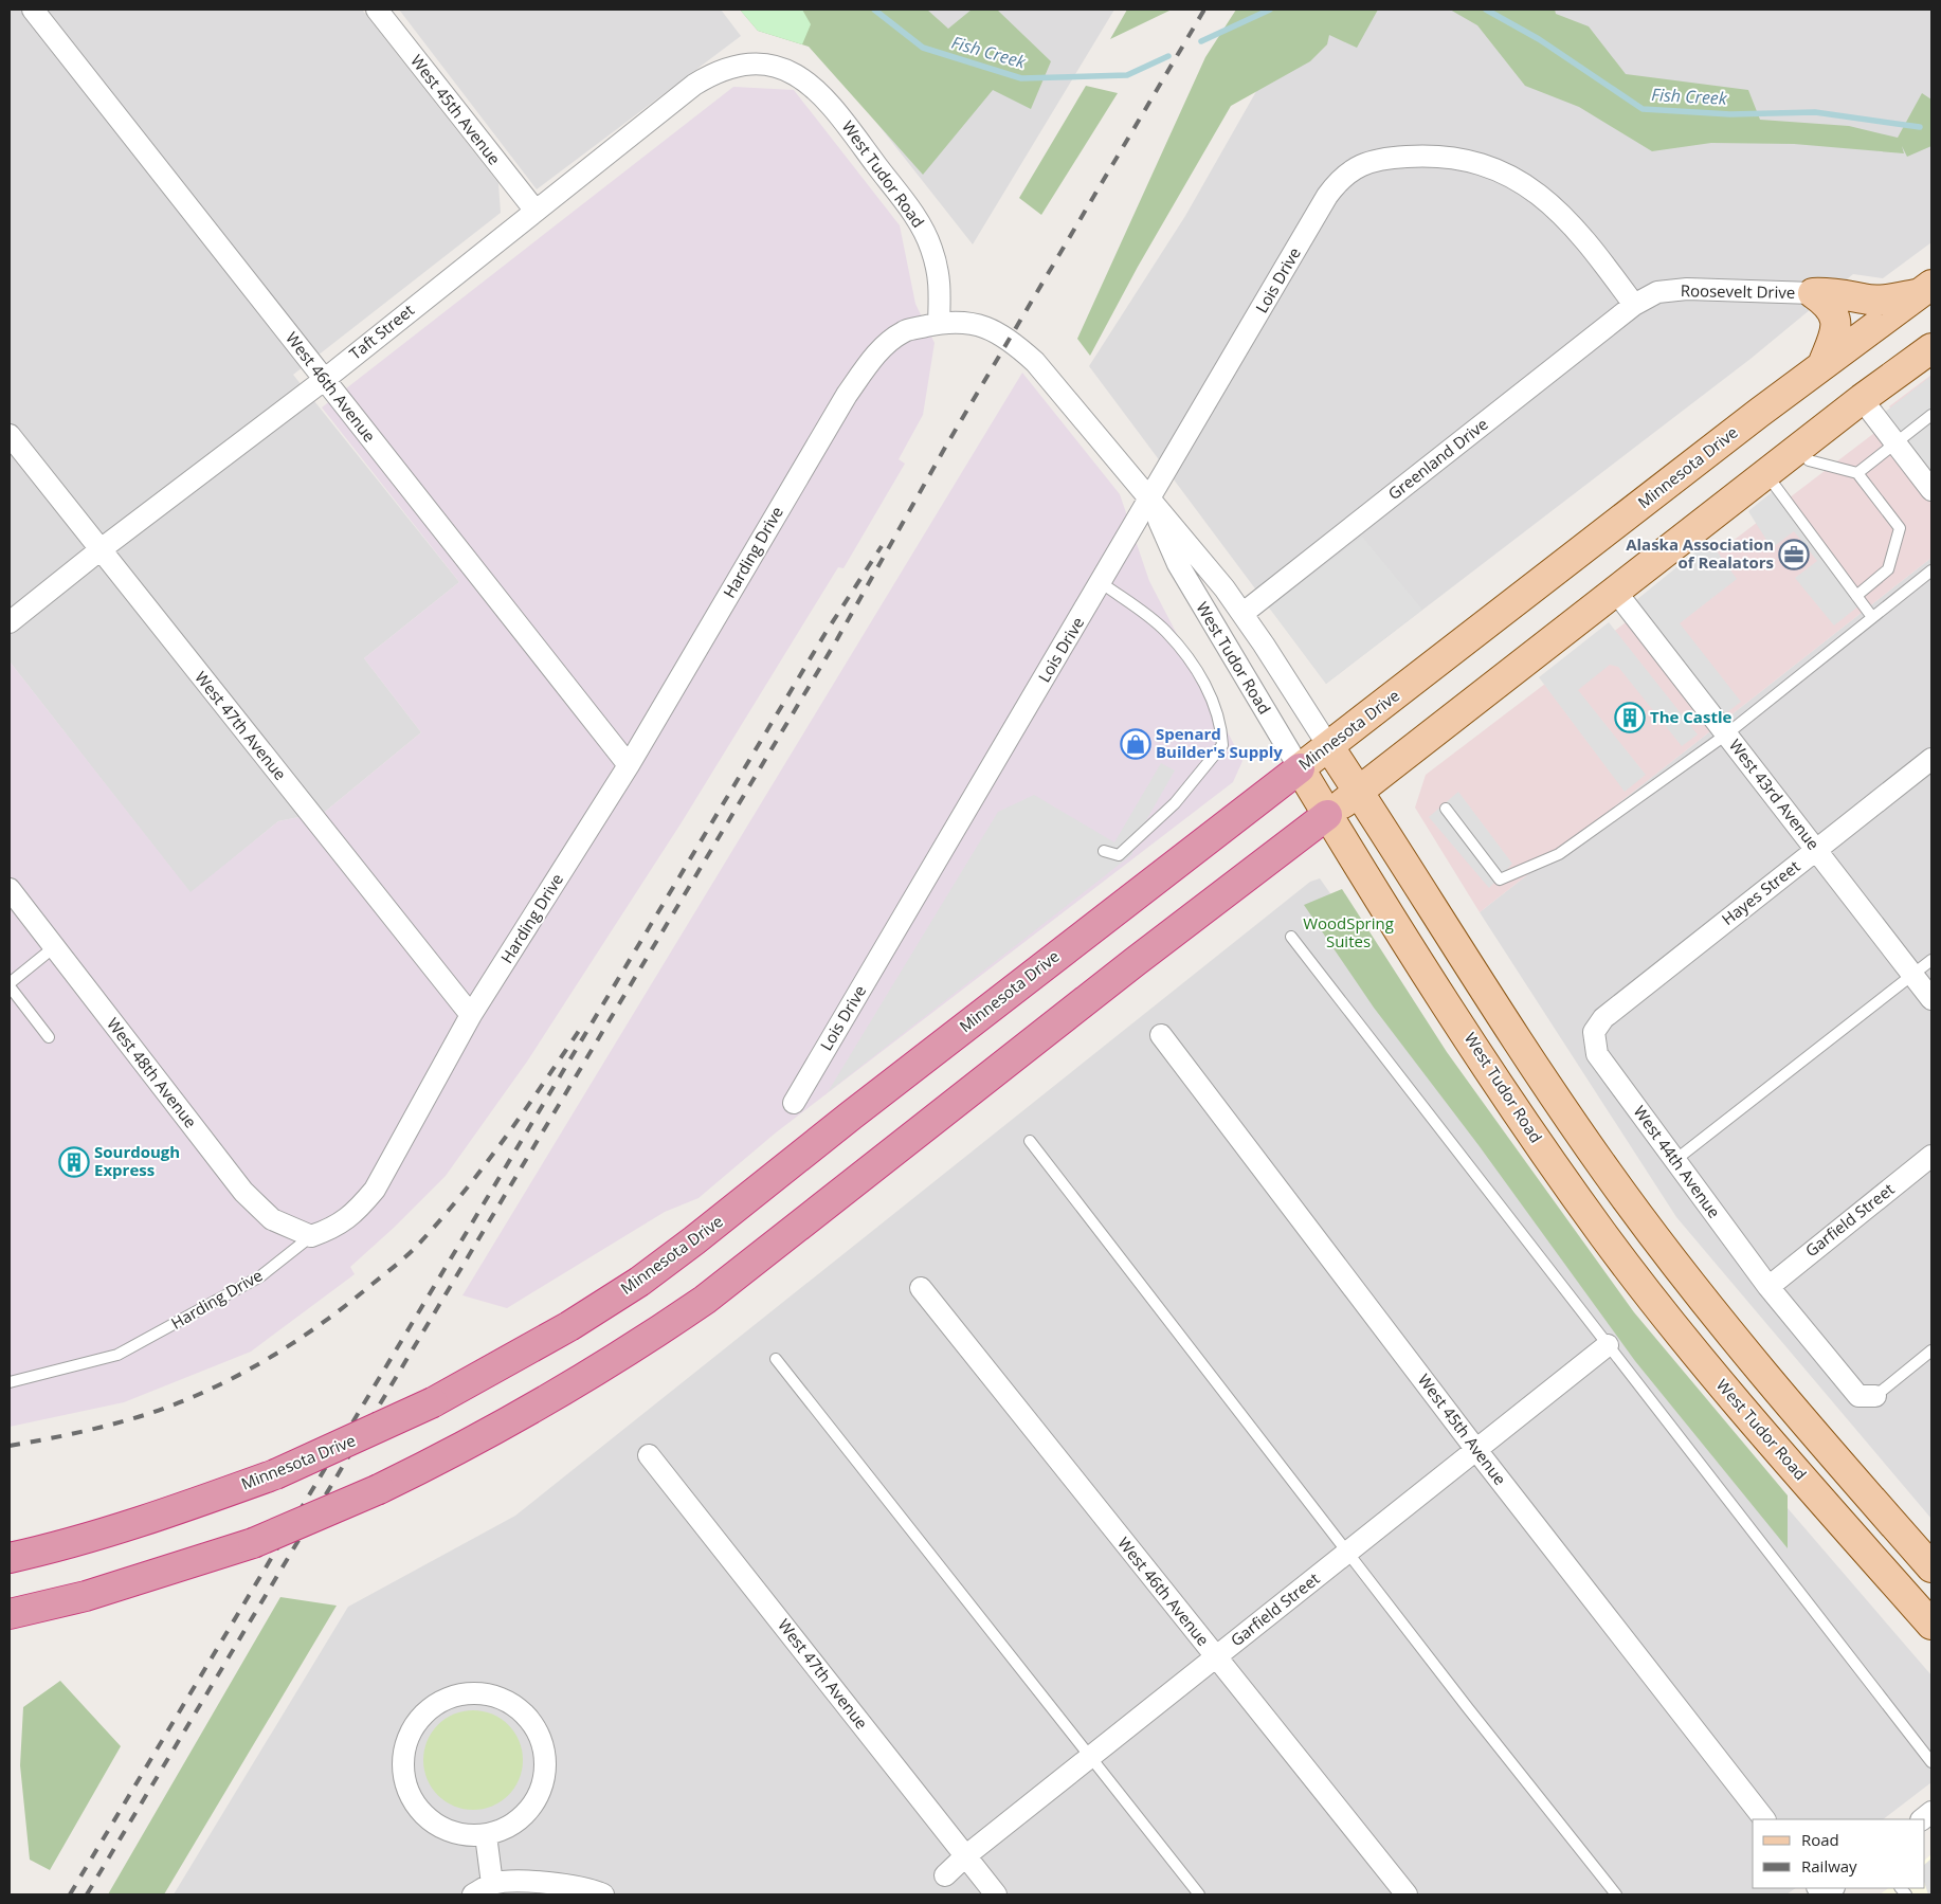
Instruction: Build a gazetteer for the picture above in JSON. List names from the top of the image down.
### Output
{
  "streets": {
    "highway": ["Minnesota Drive"],
    "main road": ["West Tudor Road"],
    "street": [
      "West 45th Avenue",
      "Lois Drive",
      "Roosevelt Drive",
      "Taft Street",
      "West 46th Avenue",
      "Greenland Drive",
      "Harding Drive",
      "West 47th Avenue",
      "West 43rd Avenue",
      "Hayes Street",
      "West 48th Avenue",
      "West 44th Avenue",
      "Garfield Street"
    ]
  },
  "crossings": [
    ["West 45th Avenue", "Taft Street"],
    ["West 45th Avenue", "Garfield Street"],
    ["West Tudor Road", "Lois Drive"],
    ["West Tudor Road", "Taft Street"],
    ["West Tudor Road", "Greenland Drive"],
    ["West Tudor Road", "Minnesota Drive"],
    ["West Tudor Road", "Harding Drive"],
    ["Lois Drive", "Roosevelt Drive"],
    ["Lois Drive", "Greenland Drive"],
    ["Roosevelt Drive", "Greenland Drive"],
    ["Taft Street", "West 46th Avenue"],
    ["Taft Street", "West 47th Avenue"],
    ["West 46th Avenue", "Harding Drive"],
    ["West 46th Avenue", "Garfield Street"],
    ["Harding Drive", "West 47th Avenue"],
    ["Harding Drive", "West 48th Avenue"],
    ["West 47th Avenue", "Garfield Street"],
    ["West 43rd Avenue", "Hayes Street"],
    ["Hayes Street", "West 44th Avenue"],
    ["West 44th Avenue", "Garfield Street"]
  ],
  "water": ["Fish Creek"],
  "parks": ["WoodSpring Suites"],
  "places": {
    "office": ["Alaska Association of Realators"],
    "building": ["The Castle", "Sourdough Express"],
    "shop": ["Spenard Builder's Supply"]
  },
  "legend": ["Road", "Railway"]
}
